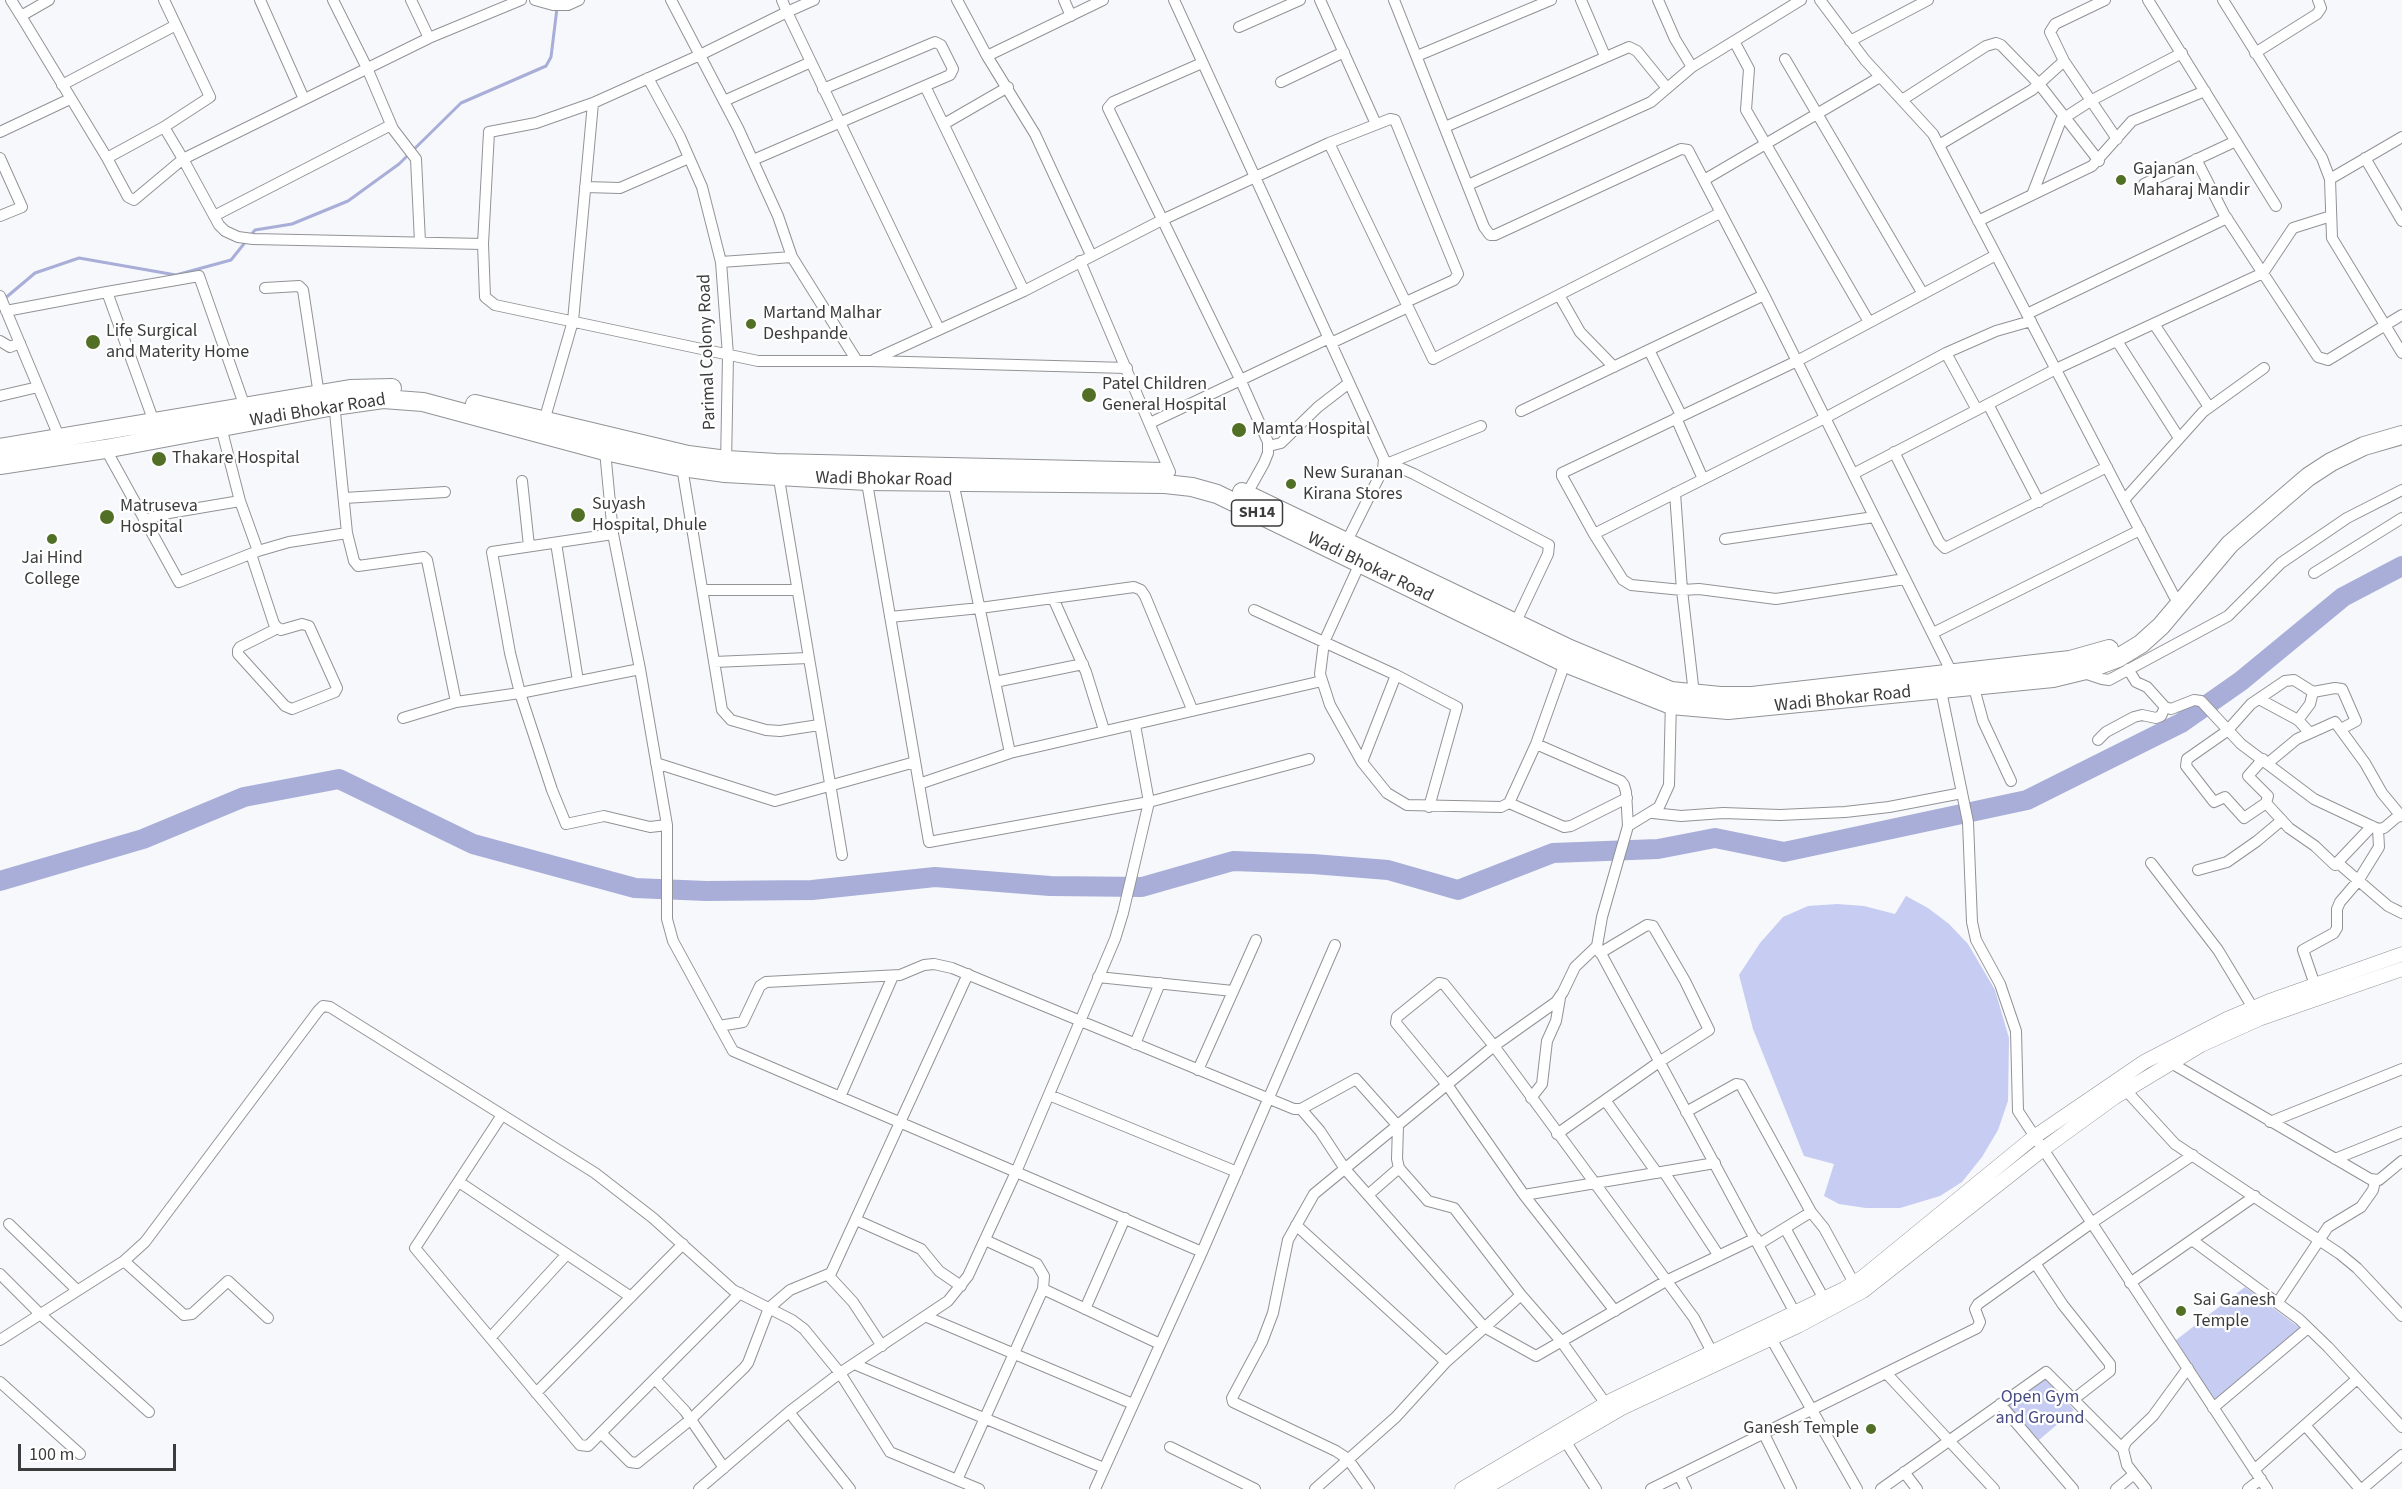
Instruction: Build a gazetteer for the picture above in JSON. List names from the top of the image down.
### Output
{
  "streets": {
    "main road": ["Wadi Bhokar Road", "SH14"],
    "street": ["Parimal Colony Road"]
  },
  "crossings": [
    ["Parimal Colony Road", "Wadi Bhokar Road"]
  ],
  "parks": ["Open Gym and Ground"],
  "places": [
    "Gajanan Maharaj Mandir",
    "Martand Malhar Deshpande",
    "Life Surgical and Materity Home",
    "Patel Children General Hospital",
    "Mamta Hospital",
    "Thakare Hospital",
    "New Suranan Kirana Stores",
    "Suyash Hospital, Dhule",
    "Matruseva Hospital",
    "Jai Hind College",
    "Sai Ganesh Temple",
    "Ganesh Temple"
  ],
  "scale_bar": "100 m"
}
